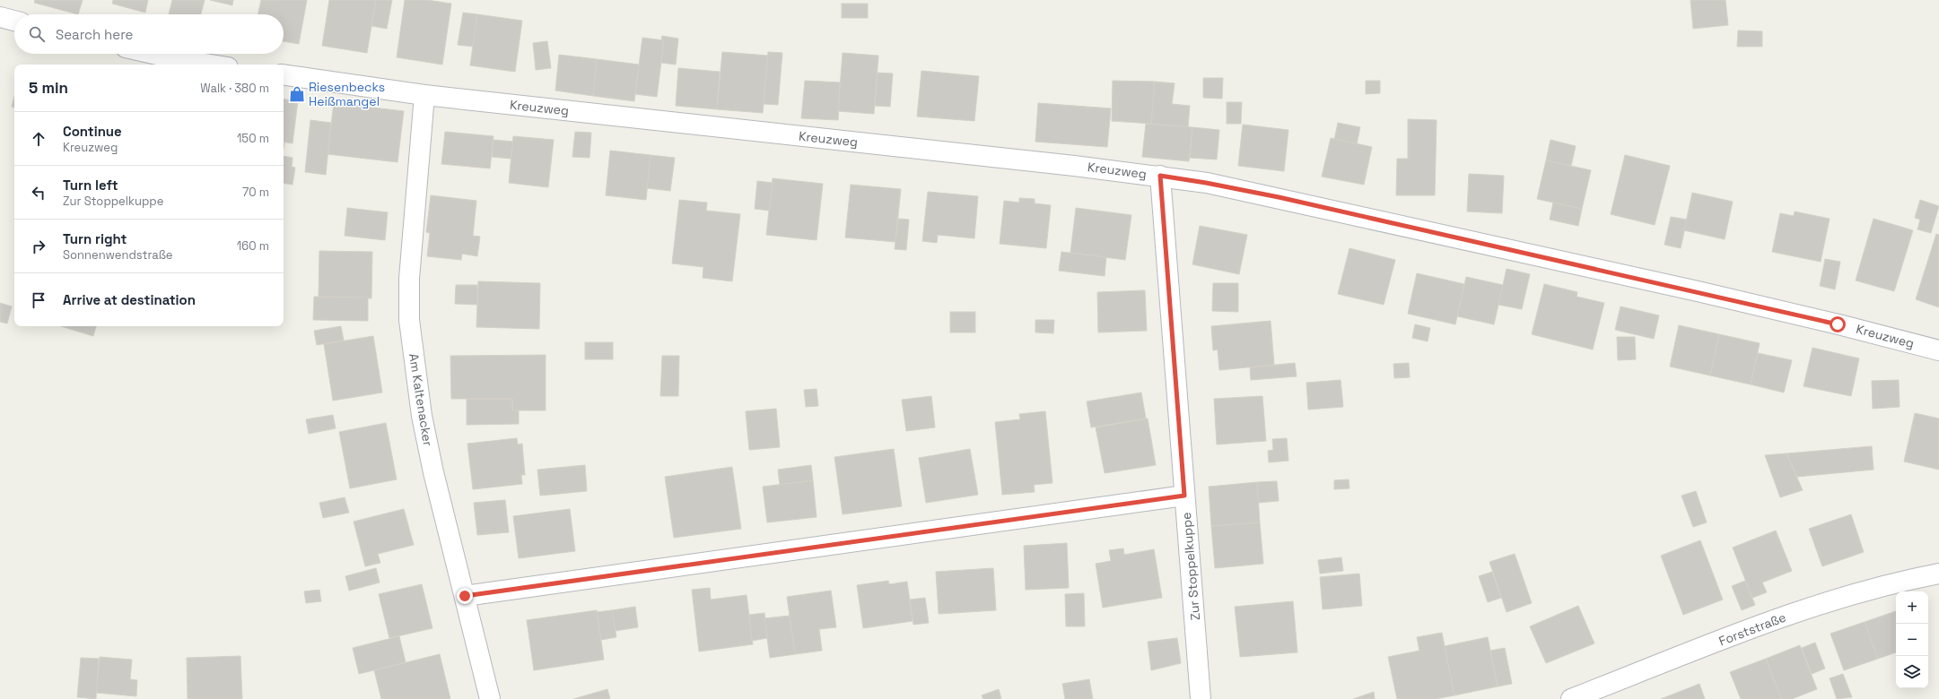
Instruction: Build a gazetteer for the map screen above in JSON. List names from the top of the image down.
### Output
{
  "streets": {
    "street": [
      "Kreuzweg",
      "Am Kaltenacker",
      "Zur Stoppelkuppe",
      "Forststraße"
    ]
  },
  "crossings": [
    ["Kreuzweg", "Am Kaltenacker"],
    ["Kreuzweg", "Zur Stoppelkuppe"]
  ],
  "places": {
    "shop": ["Riesenbecks Heißmangel"]
  },
  "page": {
    "search": "Search here",
    "heading": ["5 min", "Walk · 380 m"],
    "list": [
      ["Continue", "Kreuzweg", "150 m"],
      ["Turn left", "Zur Stoppelkuppe", "70 m"],
      ["Turn right", "Sonnenwendstraße", "160 m"],
      "Arrive at destination"
    ],
    "map_buttons": ["+", "−"]
  }
}
